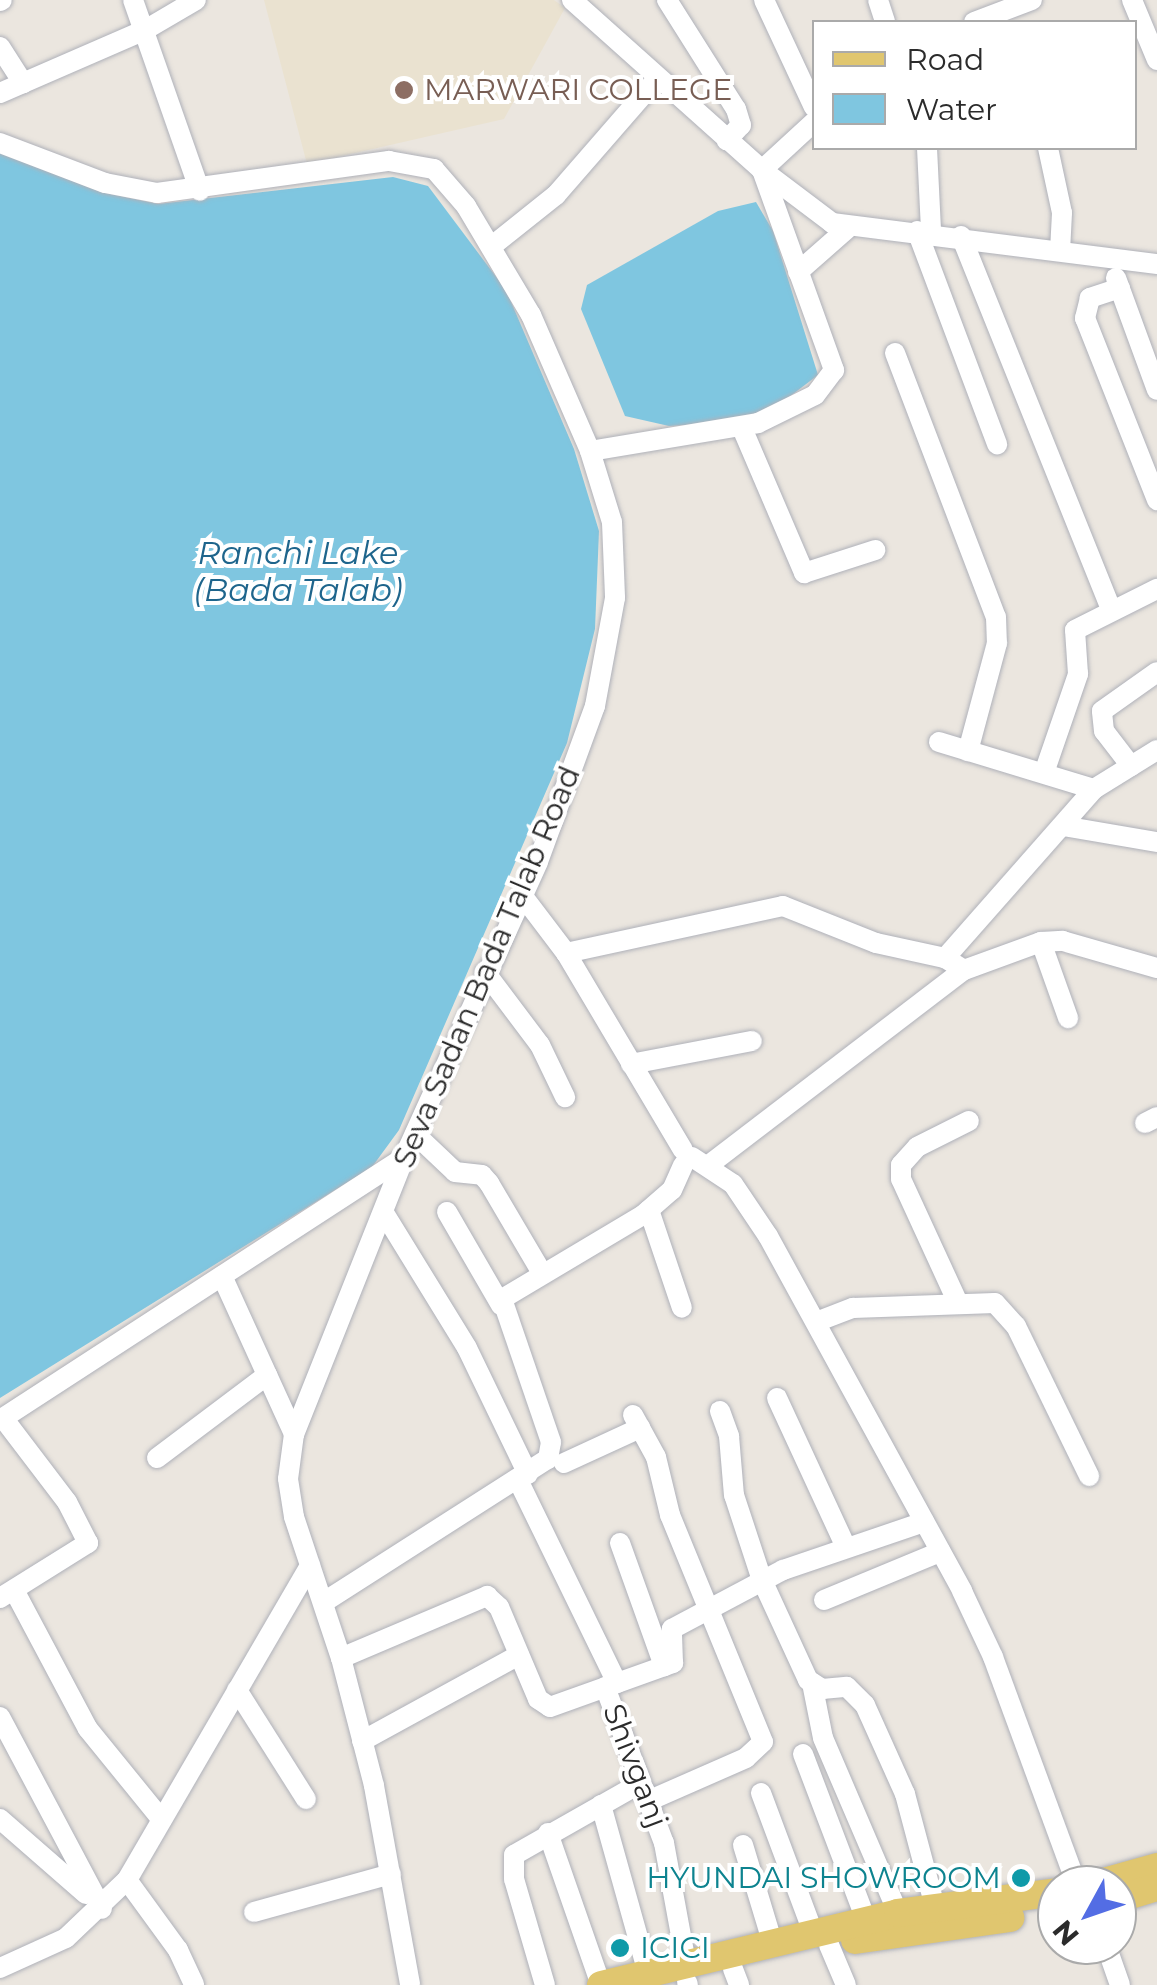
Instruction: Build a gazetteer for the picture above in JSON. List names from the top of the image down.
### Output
{
  "streets": {
    "street": ["Seva Sadan Bada Talab Road", "Shivganj"]
  },
  "crossings": [
    ["Seva Sadan Bada Talab Road", "Shivganj"]
  ],
  "water": ["Ranchi Lake (Bada Talab)"],
  "places": ["MARWARI COLLEGE", "HYUNDAI SHOWROOM", "ICICI"],
  "legend": ["Road", "Water"],
  "north": "bottom left"
}
